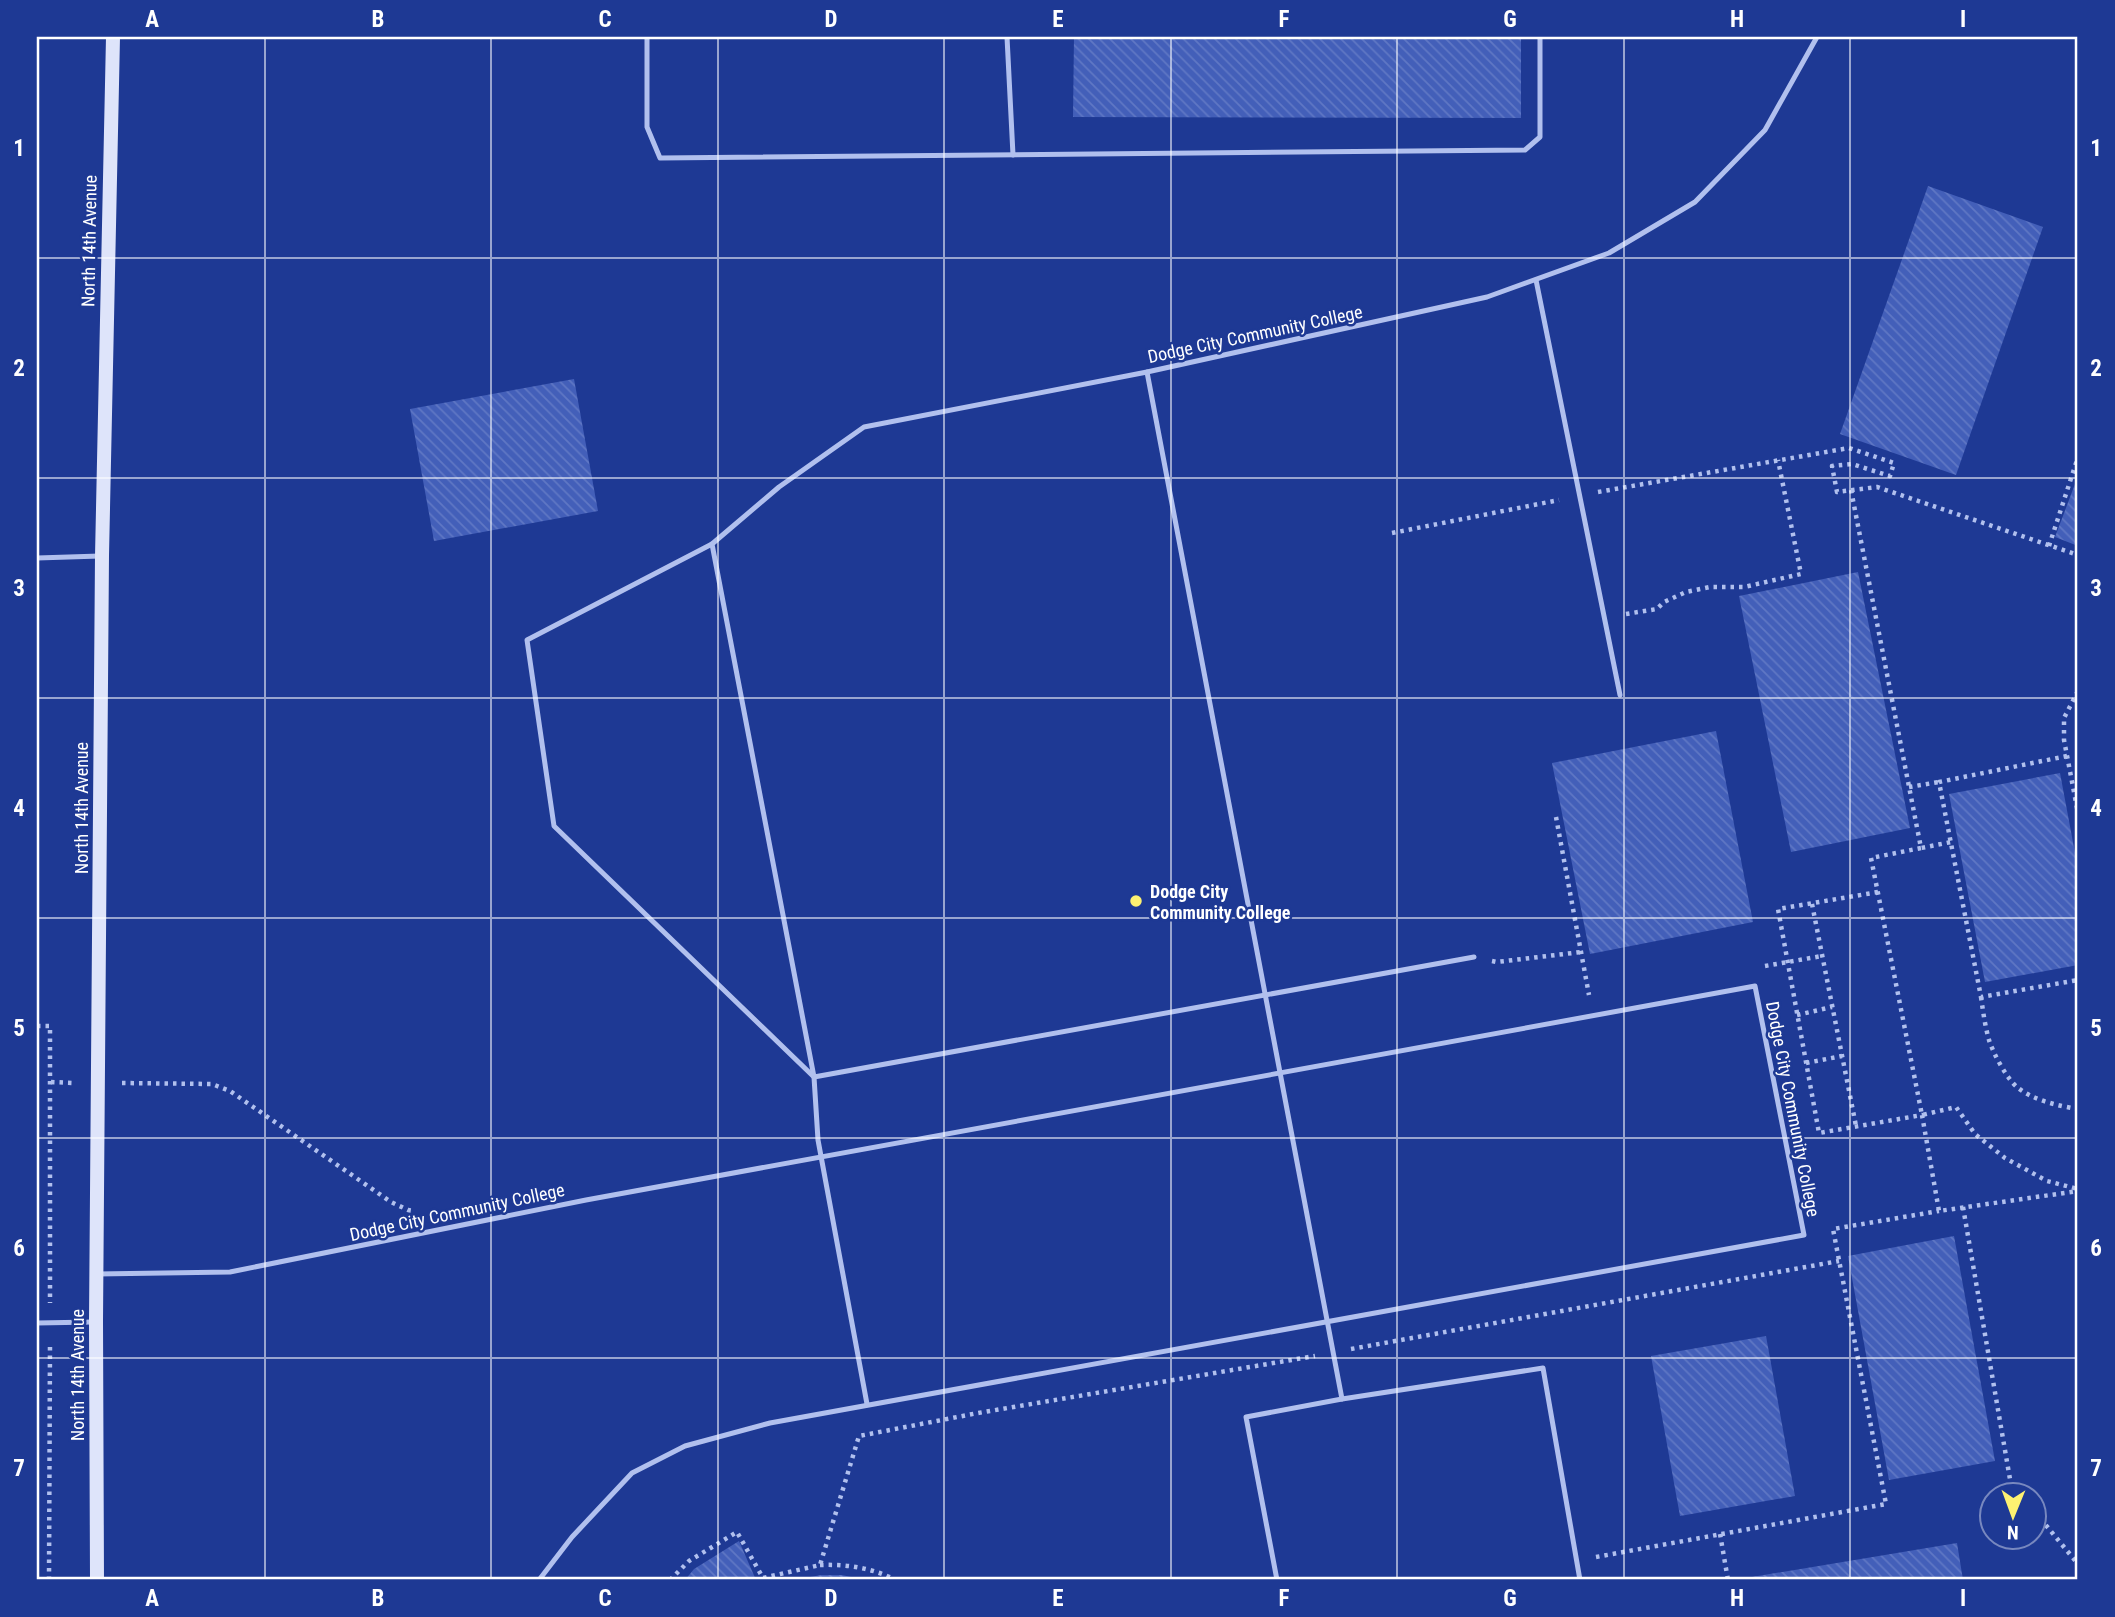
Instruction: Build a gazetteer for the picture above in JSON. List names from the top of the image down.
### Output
{
  "streets": {
    "main road": ["North 14th Avenue"],
    "lane": ["Dodge City Community College"]
  },
  "crossings": [
    ["North 14th Avenue", "Dodge City Community College"]
  ],
  "places": ["Dodge City Community College"],
  "north": "bottom",
  "grid": {
    "columns": [
      "A",
      "B",
      "C",
      "D",
      "E",
      "F",
      "G",
      "H",
      "I"
    ],
    "rows": [
      "1",
      "2",
      "3",
      "4",
      "5",
      "6",
      "7"
    ]
  }
}
